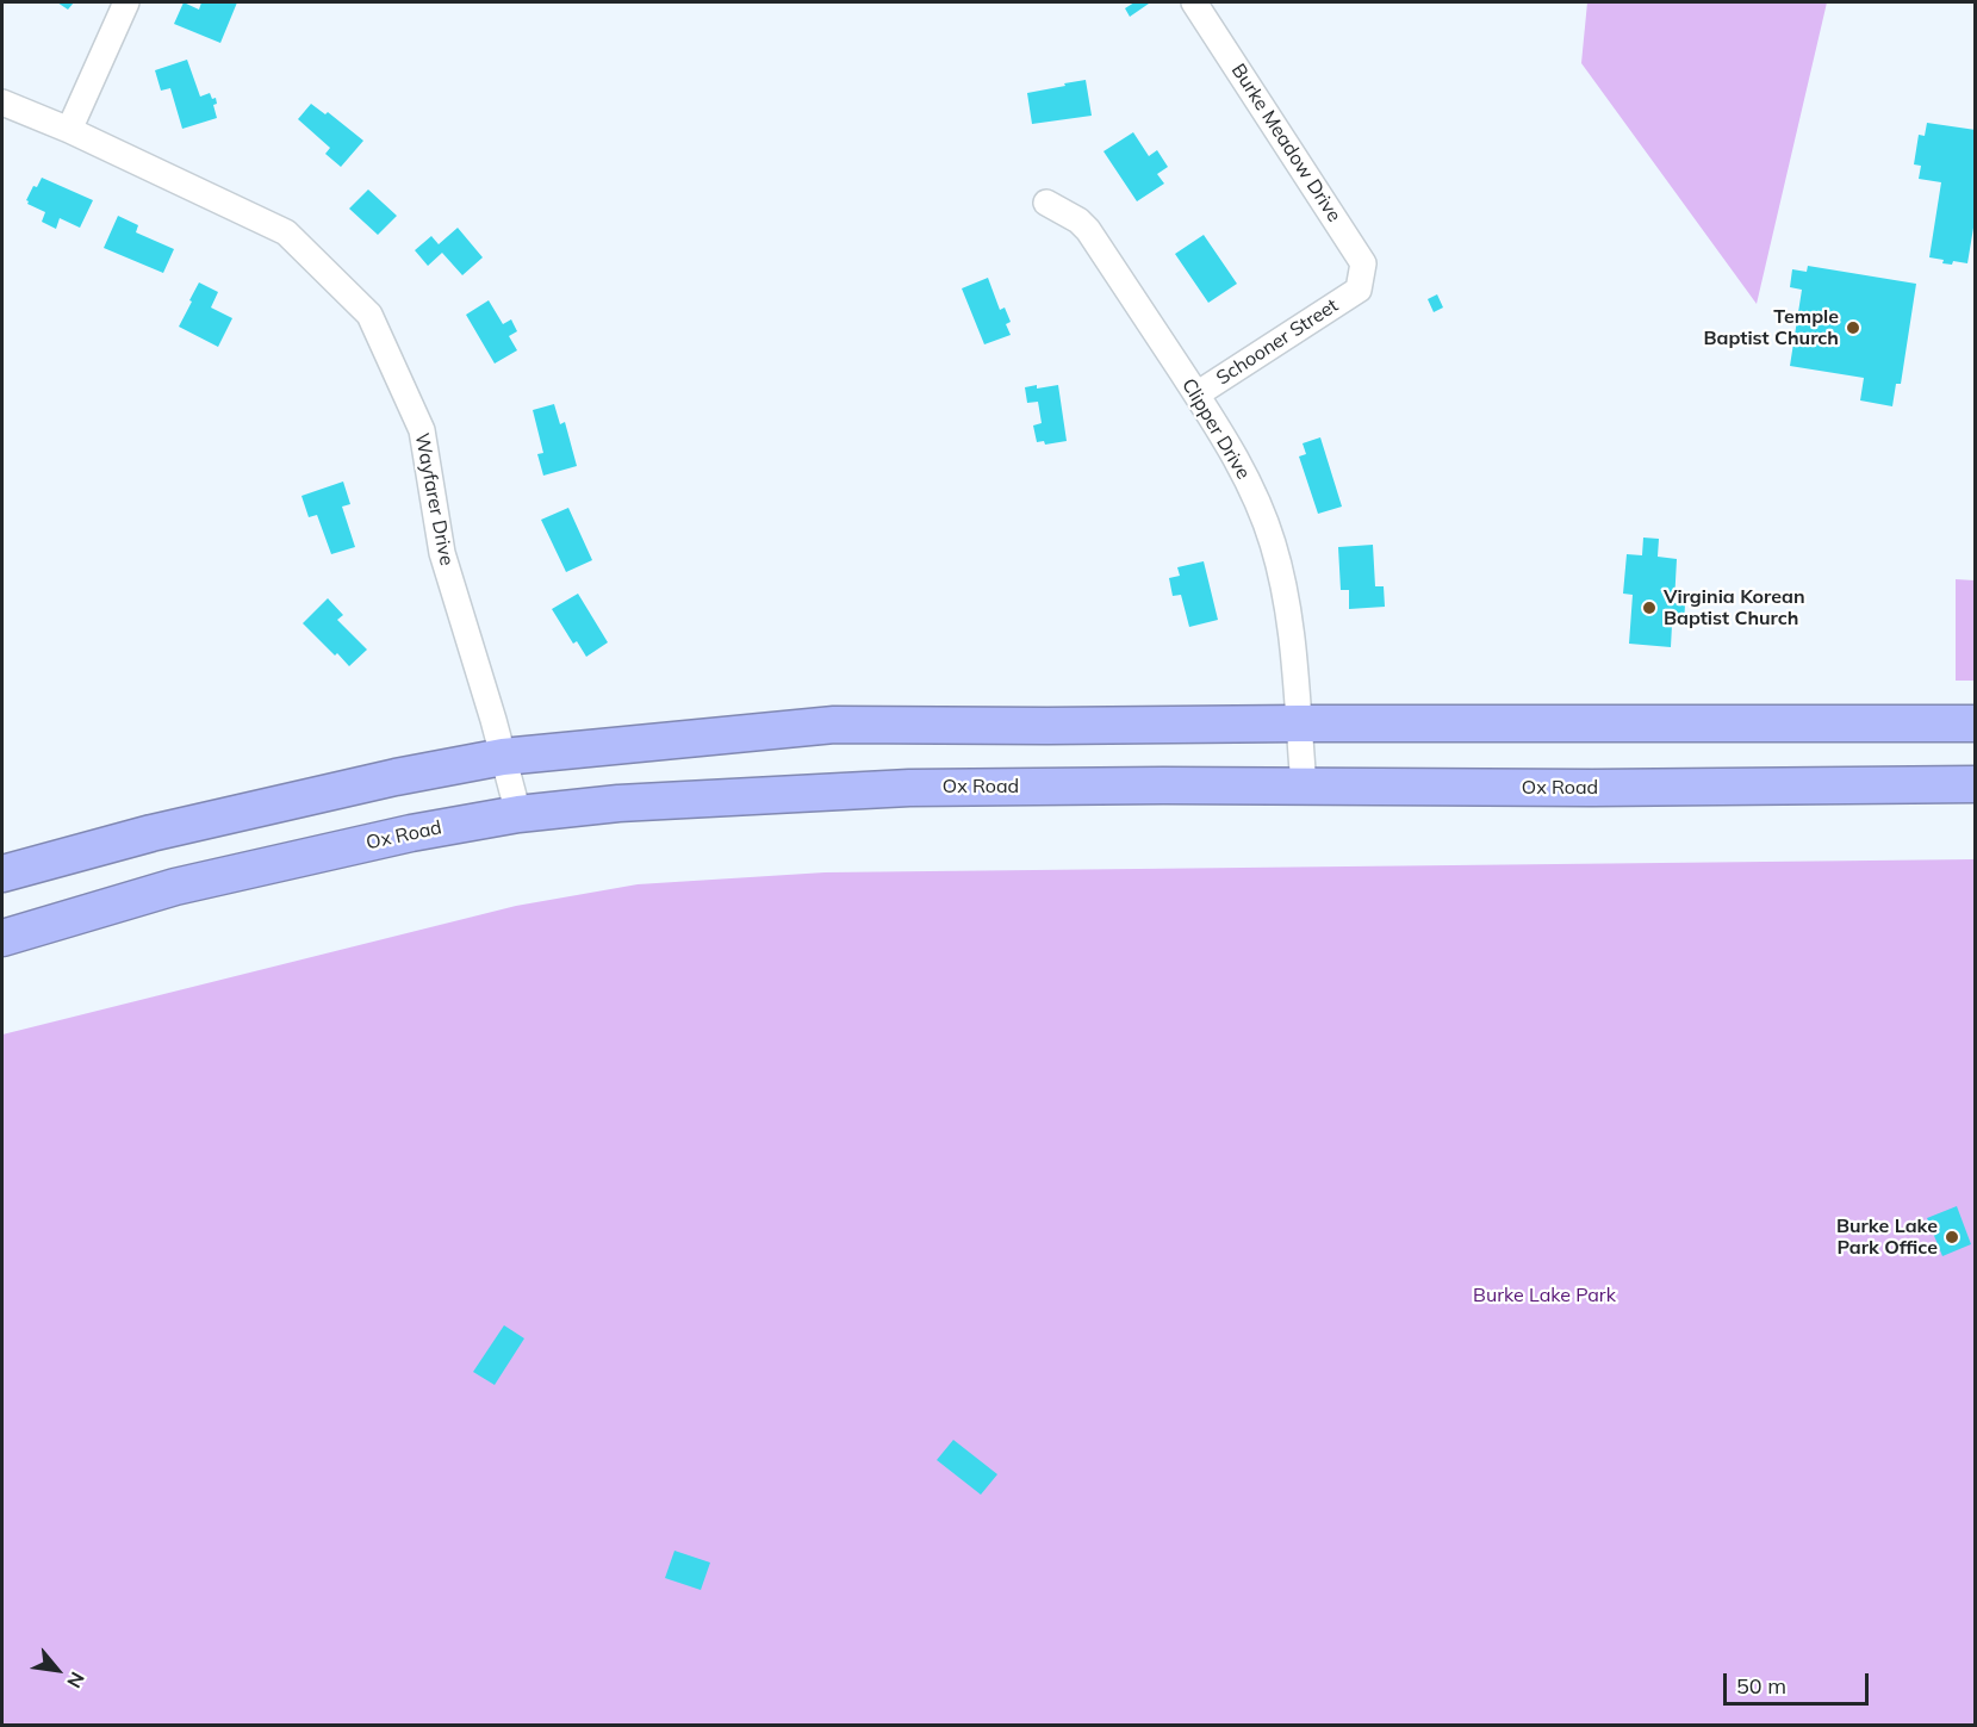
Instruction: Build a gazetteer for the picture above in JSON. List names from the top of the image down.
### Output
{
  "streets": {
    "highway": ["Ox Road"],
    "street": [
      "Burke Meadow Drive",
      "Schooner Street",
      "Clipper Drive",
      "Wayfarer Drive"
    ]
  },
  "crossings": [
    ["Burke Meadow Drive", "Schooner Street"],
    ["Schooner Street", "Clipper Drive"],
    ["Clipper Drive", "Ox Road"],
    ["Wayfarer Drive", "Ox Road"]
  ],
  "parks": ["Burke Lake Park"],
  "places": ["Temple Baptist Church", "Virginia Korean Baptist Church", "Burke Lake Park Office"],
  "scale_bar": "50 m",
  "north": "bottom right"
}
